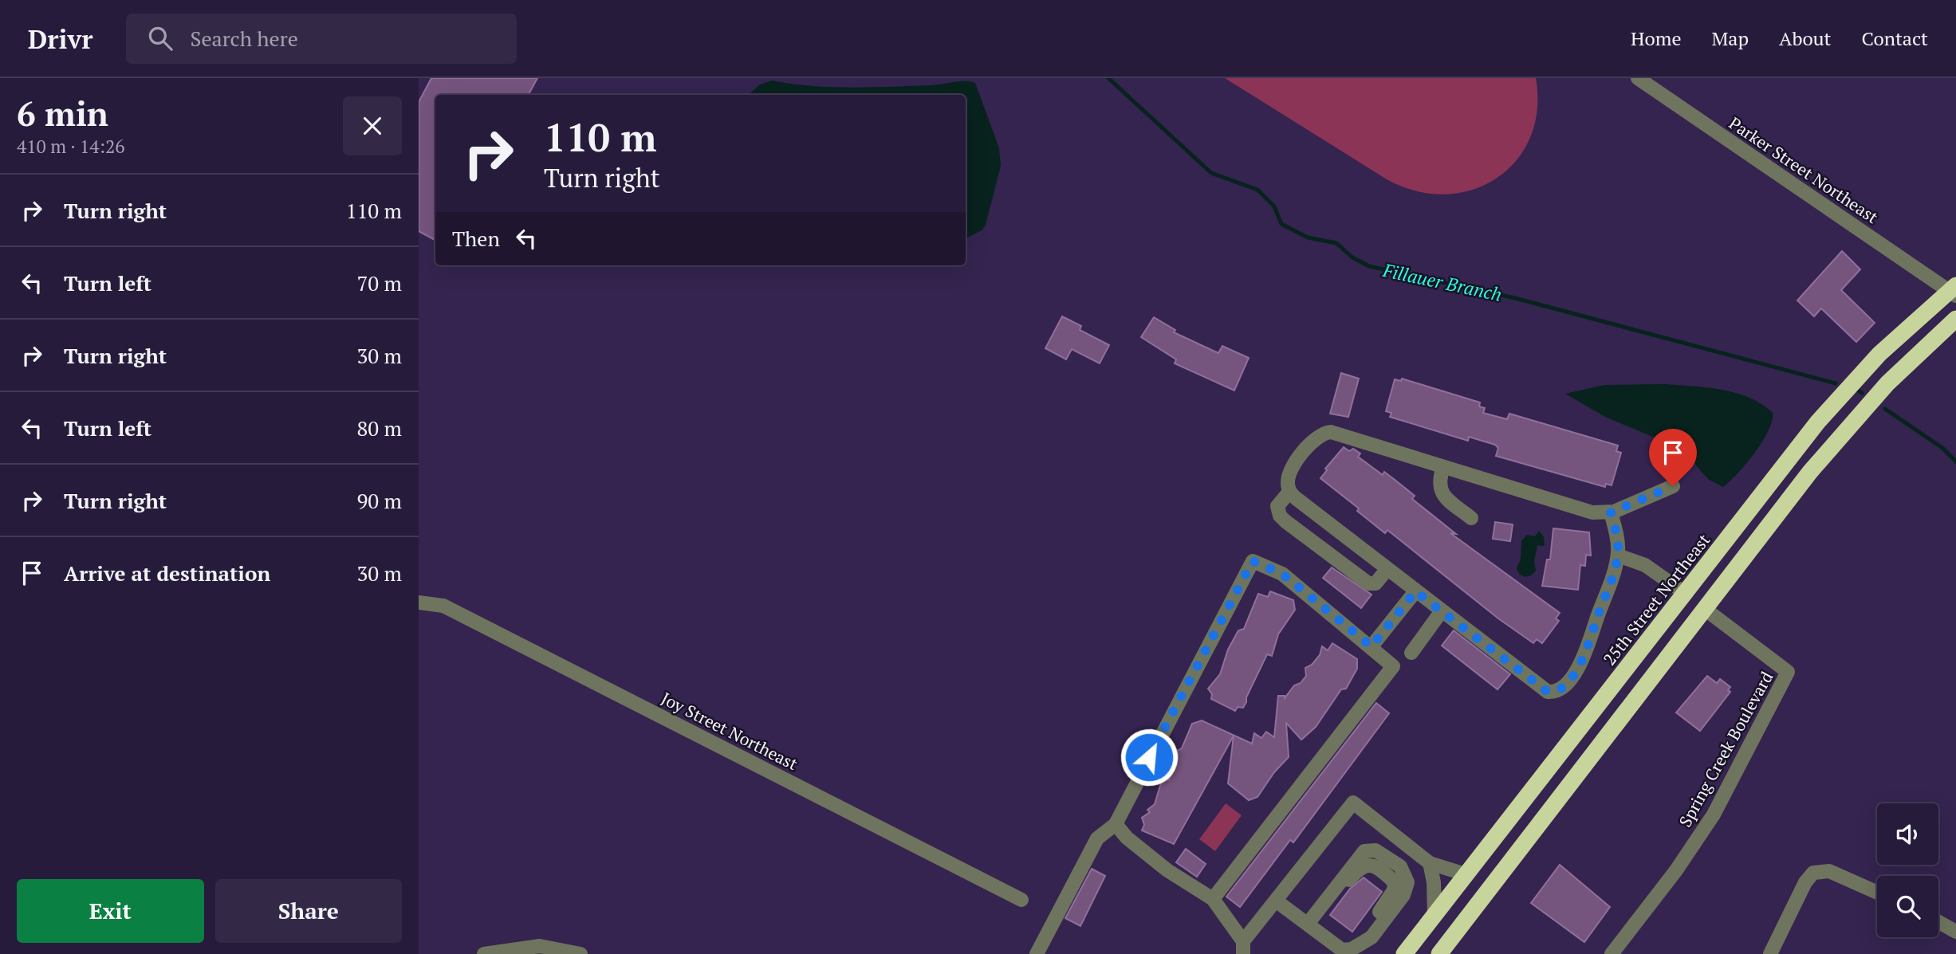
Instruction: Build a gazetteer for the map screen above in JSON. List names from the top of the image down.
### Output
{
  "streets": {
    "highway": ["25th Street Northeast"],
    "street": ["Parker Street Northeast", "Joy Street Northeast", "Spring Creek Boulevard"]
  },
  "crossings": [
    ["Parker Street Northeast", "25th Street Northeast"]
  ],
  "water": ["Fillauer Branch"],
  "page": {
    "header": "Drivr",
    "search": "Search here",
    "nav": [
      "Home",
      "Map",
      "About",
      "Contact"
    ],
    "heading": ["6 min", "410 m · 14:26"],
    "turn": ["110 m", "Turn right"],
    "list": [
      {
        "name": "Turn right",
        "value": "110 m"
      },
      {
        "name": "Turn left",
        "value": "70 m"
      },
      {
        "name": "Turn right",
        "value": "30 m"
      },
      {
        "name": "Turn left",
        "value": "80 m"
      },
      {
        "name": "Turn right",
        "value": "90 m"
      },
      {
        "name": "Arrive at destination",
        "value": "30 m"
      }
    ],
    "then": "Then",
    "buttons": ["Exit", "Share"]
  }
}
